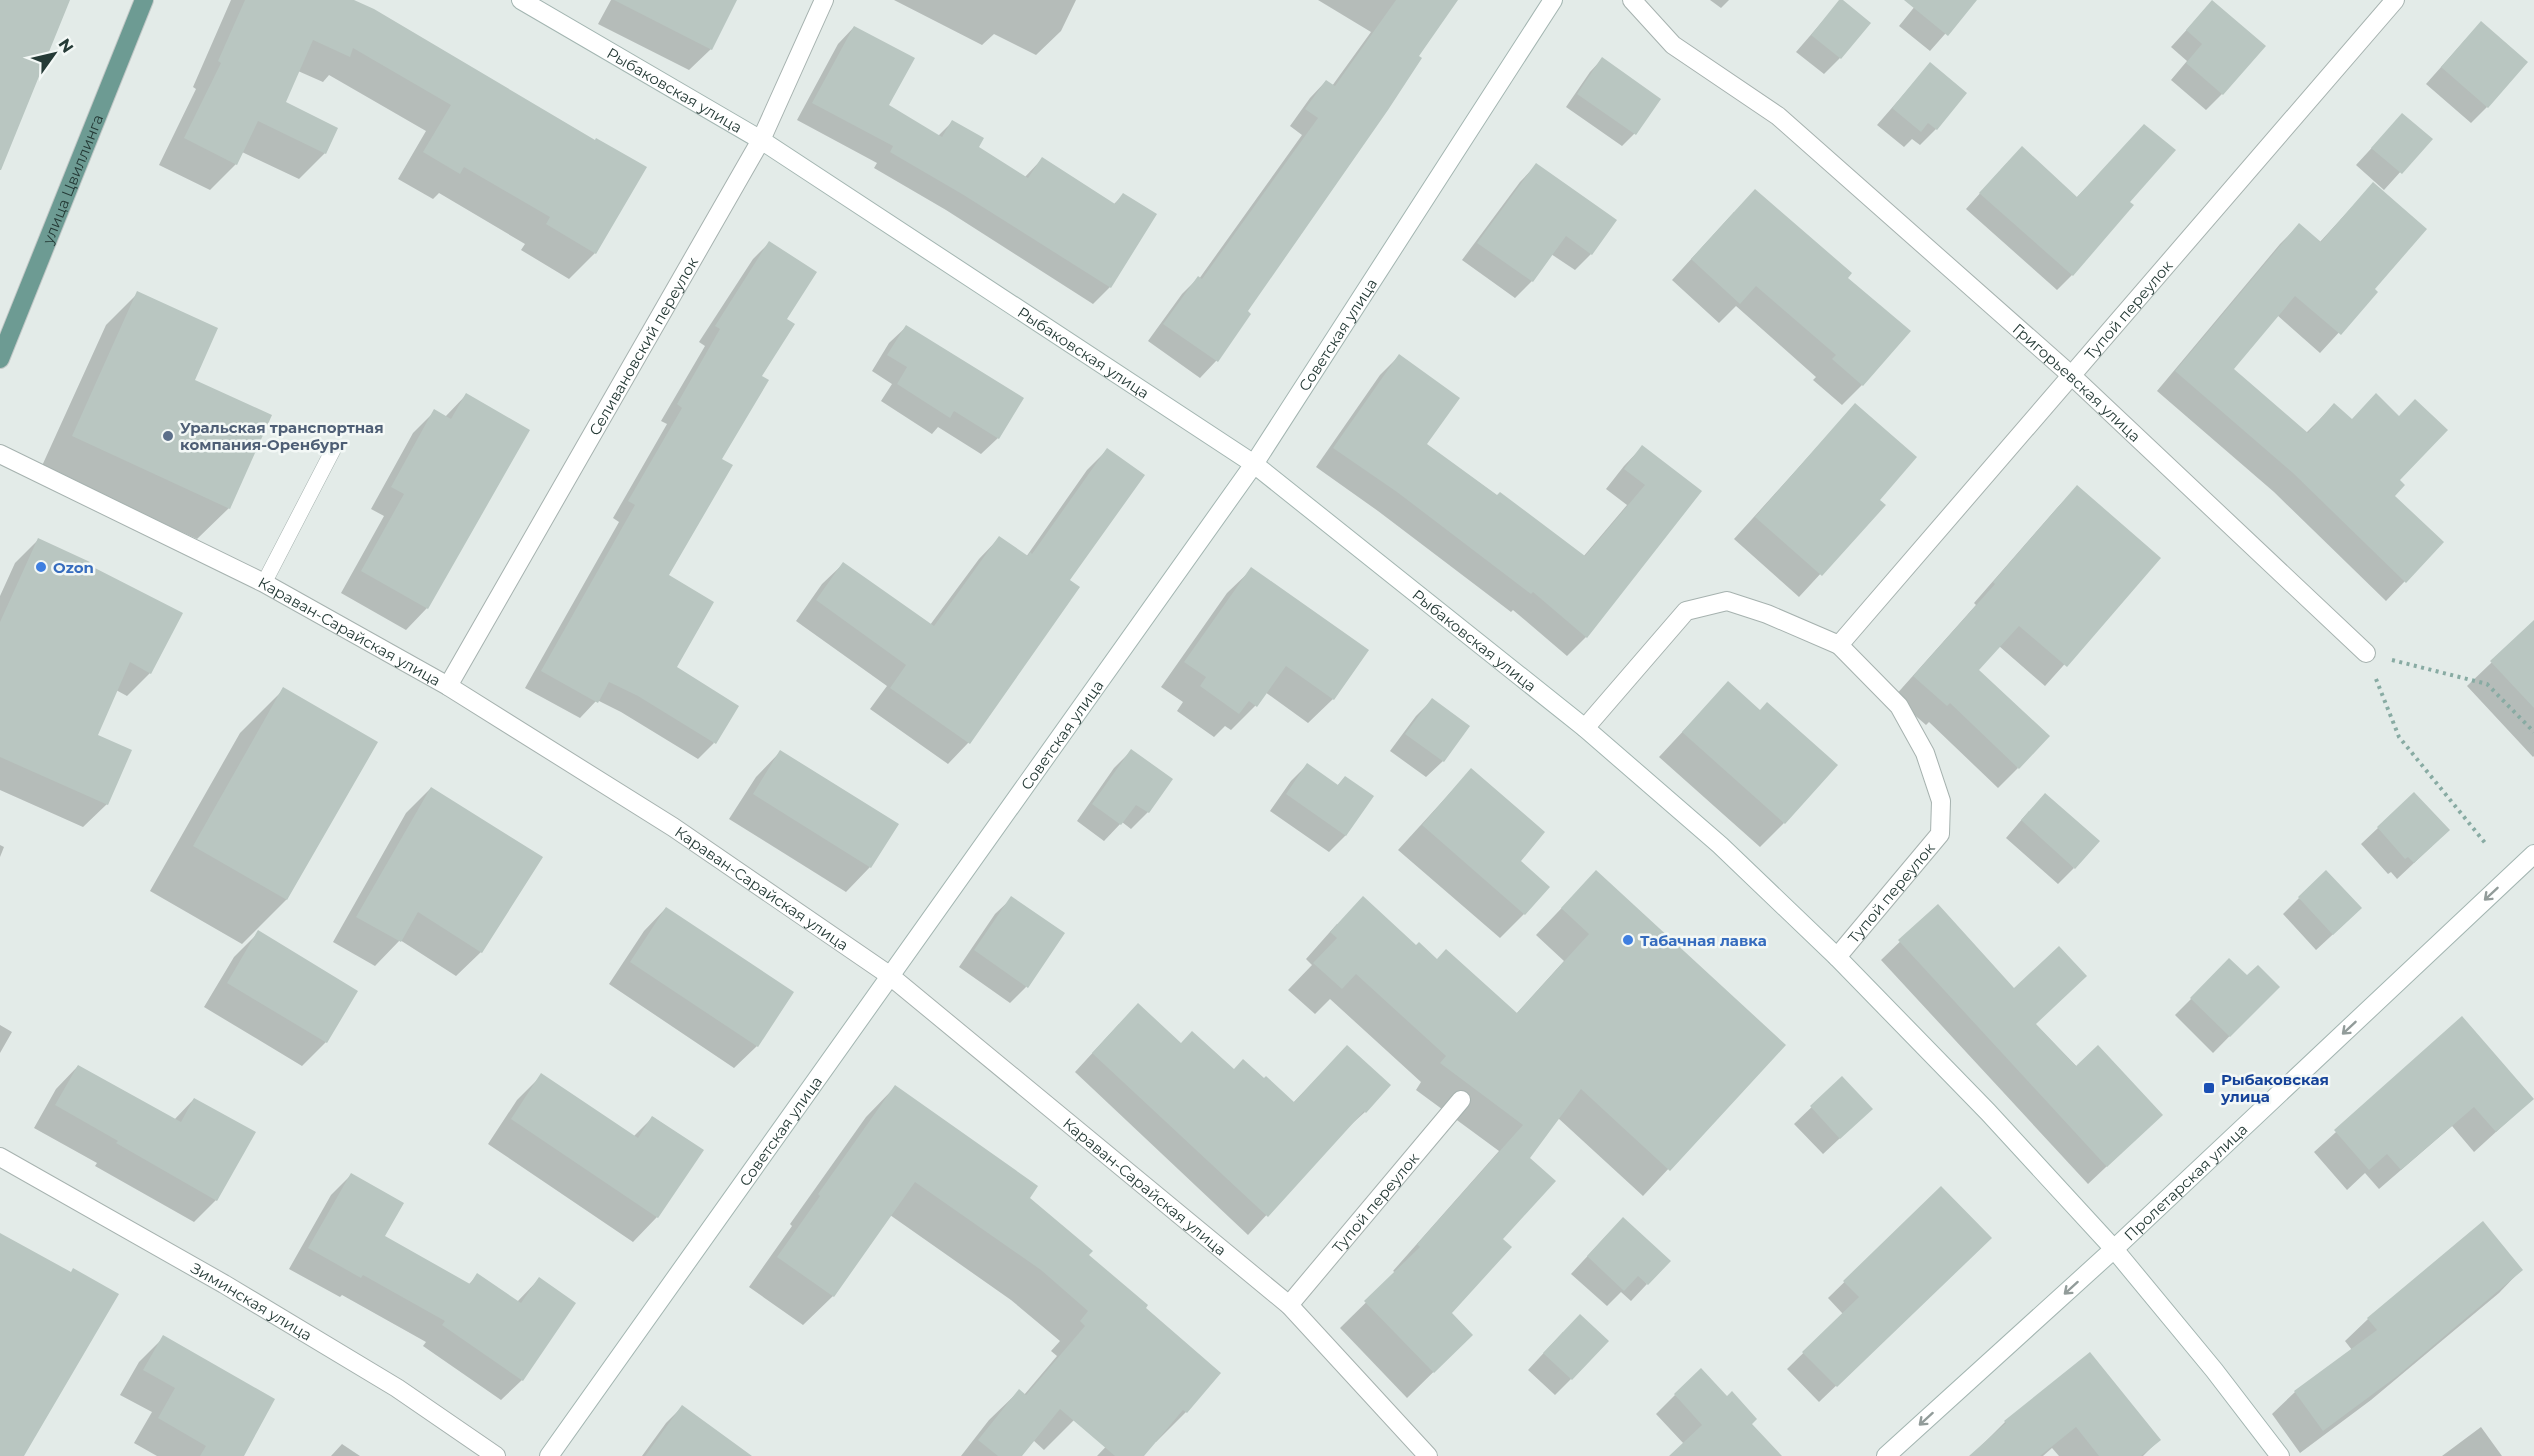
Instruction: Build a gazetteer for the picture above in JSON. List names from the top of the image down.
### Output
{
  "streets": {
    "main road": ["улица Цвиллинга"],
    "street": [
      "Рыбаковская улица",
      "Тупой переулок",
      "Советская улица",
      "Селивановский переулок",
      "Григорьевская улица",
      "Караван-Сарайская улица",
      "Пролетарская улица",
      "Зиминская улица"
    ]
  },
  "crossings": [
    ["Рыбаковская улица", "Тупой переулок"],
    ["Рыбаковская улица", "Советская улица"],
    ["Рыбаковская улица", "Селивановский переулок"],
    ["Рыбаковская улица", "Пролетарская улица"],
    ["Тупой переулок", "Григорьевская улица"],
    ["Тупой переулок", "Караван-Сарайская улица"],
    ["Советская улица", "Караван-Сарайская улица"],
    ["Селивановский переулок", "Караван-Сарайская улица"]
  ],
  "one_way": ["Пролетарская улица"],
  "places": {
    "other": ["Уральская транспортная компания-Оренбург", "Ozon", "Табачная лавка"],
    "transit": ["Рыбаковская улица"]
  },
  "north": "top right"
}
